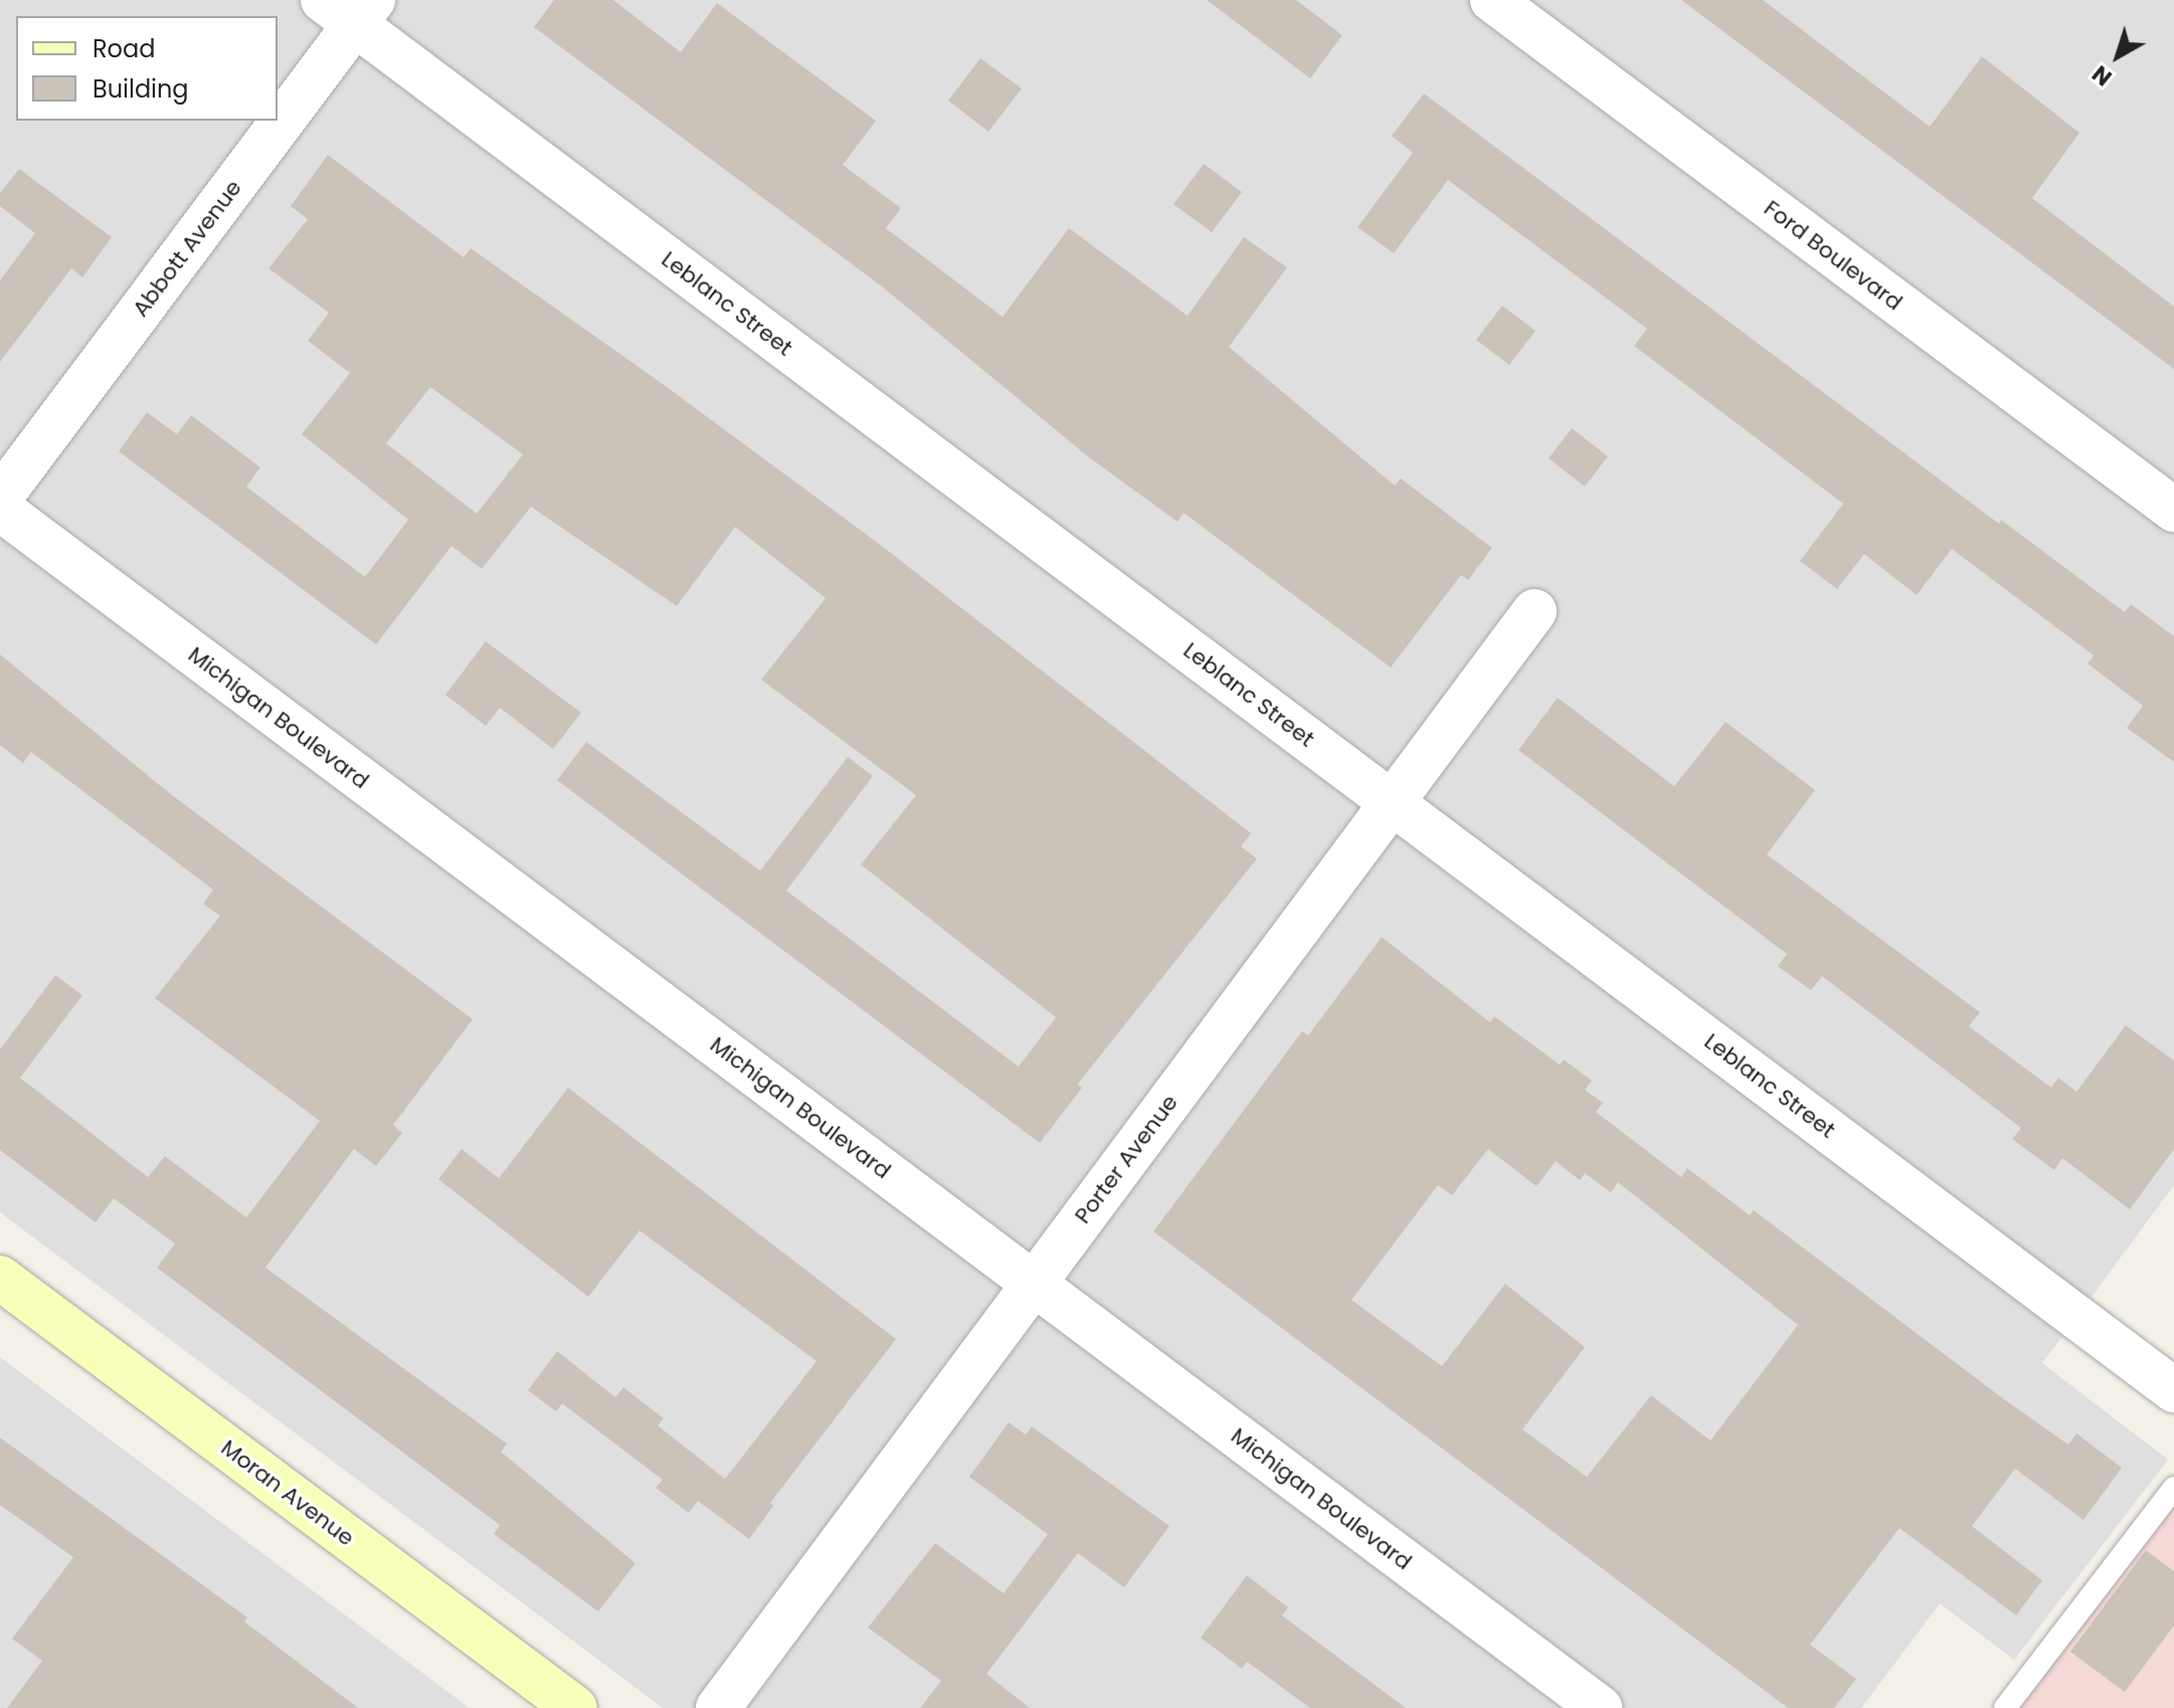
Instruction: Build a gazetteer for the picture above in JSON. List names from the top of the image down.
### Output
{
  "streets": {
    "street": [
      "Abbott Avenue",
      "Ford Boulevard",
      "Leblanc Street",
      "Michigan Boulevard",
      "Porter Avenue",
      "Moran Avenue"
    ]
  },
  "crossings": [
    ["Abbott Avenue", "Leblanc Street"],
    ["Leblanc Street", "Porter Avenue"],
    ["Michigan Boulevard", "Porter Avenue"]
  ],
  "legend": ["Road", "Building"],
  "north": "bottom left"
}
